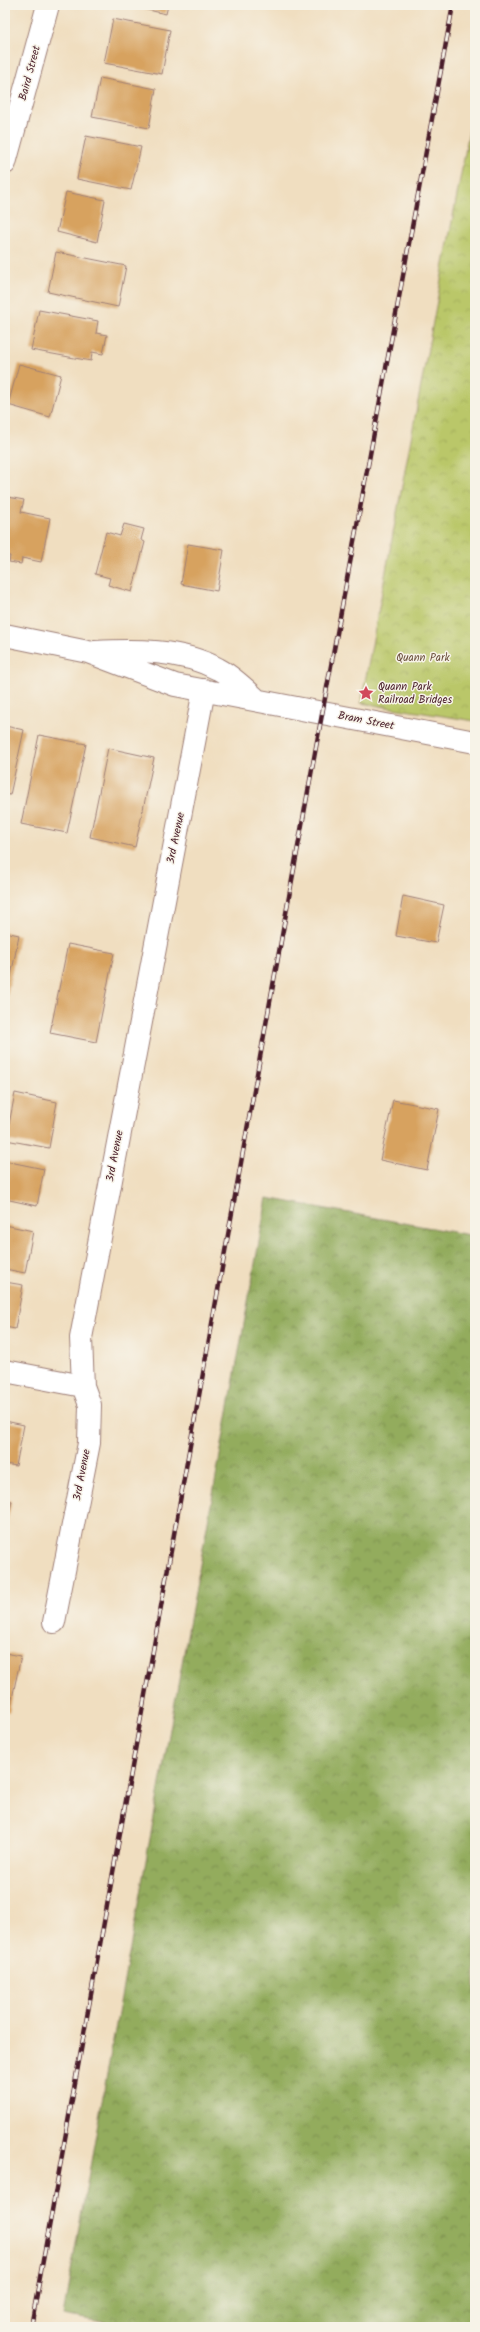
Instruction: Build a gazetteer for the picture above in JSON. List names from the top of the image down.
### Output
{
  "streets": {
    "street": ["Baird Street", "Bram Street", "3rd Avenue"]
  },
  "crossings": [
    ["Bram Street", "3rd Avenue"]
  ],
  "parks": ["Quann Park"],
  "places": {
    "place": ["Quann Park Railroad Bridges"]
  }
}
